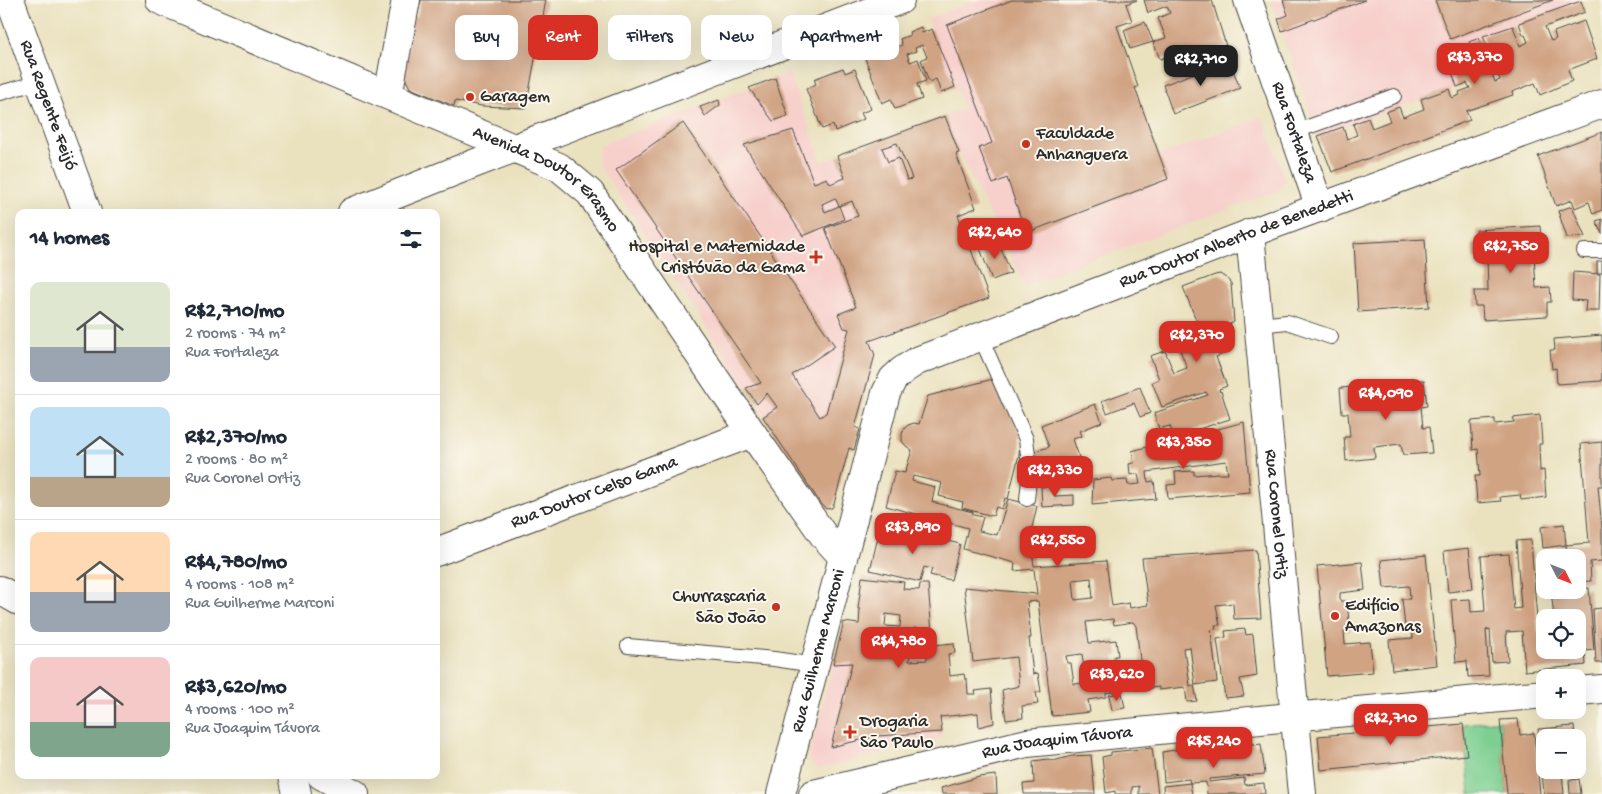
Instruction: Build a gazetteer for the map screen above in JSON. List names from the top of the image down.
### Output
{
  "streets": {
    "street": [
      "Rua Regente Feijó",
      "Rua Fortaleza",
      "Avenida Doutor Erasmo",
      "Rua Doutor Alberto de Benedetti",
      "Rua Doutor Celso Gama",
      "Rua Coronel Ortiz",
      "Rua Guilherme Marconi",
      "Rua Joaquim Távora"
    ]
  },
  "crossings": [
    ["Rua Fortaleza", "Rua Doutor Alberto de Benedetti"],
    ["Avenida Doutor Erasmo", "Rua Doutor Celso Gama"],
    ["Avenida Doutor Erasmo", "Rua Guilherme Marconi"],
    ["Rua Doutor Alberto de Benedetti", "Rua Coronel Ortiz"],
    ["Rua Doutor Alberto de Benedetti", "Rua Guilherme Marconi"],
    ["Rua Coronel Ortiz", "Rua Joaquim Távora"]
  ],
  "places": {
    "other": [
      "Garagem",
      "Faculdade Anhanguera",
      "Churrascaria São João",
      "Edifício Amazonas"
    ],
    "health": ["Hospital e Maternidade Cristóvão da Gama", "Drogaria São Paulo"]
  },
  "north": "bottom right",
  "page": {
    "chip": [
      "Buy",
      "Rent",
      "Filters",
      "New",
      "Apartment"
    ],
    "price": [
      "R$3,370",
      "R$2,710",
      "R$2,640",
      "R$2,750",
      "R$2,370",
      "R$4,090",
      "R$3,350",
      "R$2,330",
      "R$3,890",
      "R$2,550",
      "R$4,780",
      "R$3,620",
      "R$2,710",
      "R$5,240"
    ],
    "heading": "14 homes",
    "list": [
      {
        "name": "R$2,710/mo",
        "note": "2 rooms · 74 m² · Rua Fortaleza"
      },
      {
        "name": "R$2,370/mo",
        "note": "2 rooms · 80 m² · Rua Coronel Ortiz"
      },
      {
        "name": "R$4,780/mo",
        "note": "4 rooms · 108 m² · Rua Guilherme Marconi"
      },
      {
        "name": "R$3,620/mo",
        "note": "4 rooms · 100 m² · Rua Joaquim Távora"
      }
    ],
    "map_buttons": ["+", "−"]
  }
}
